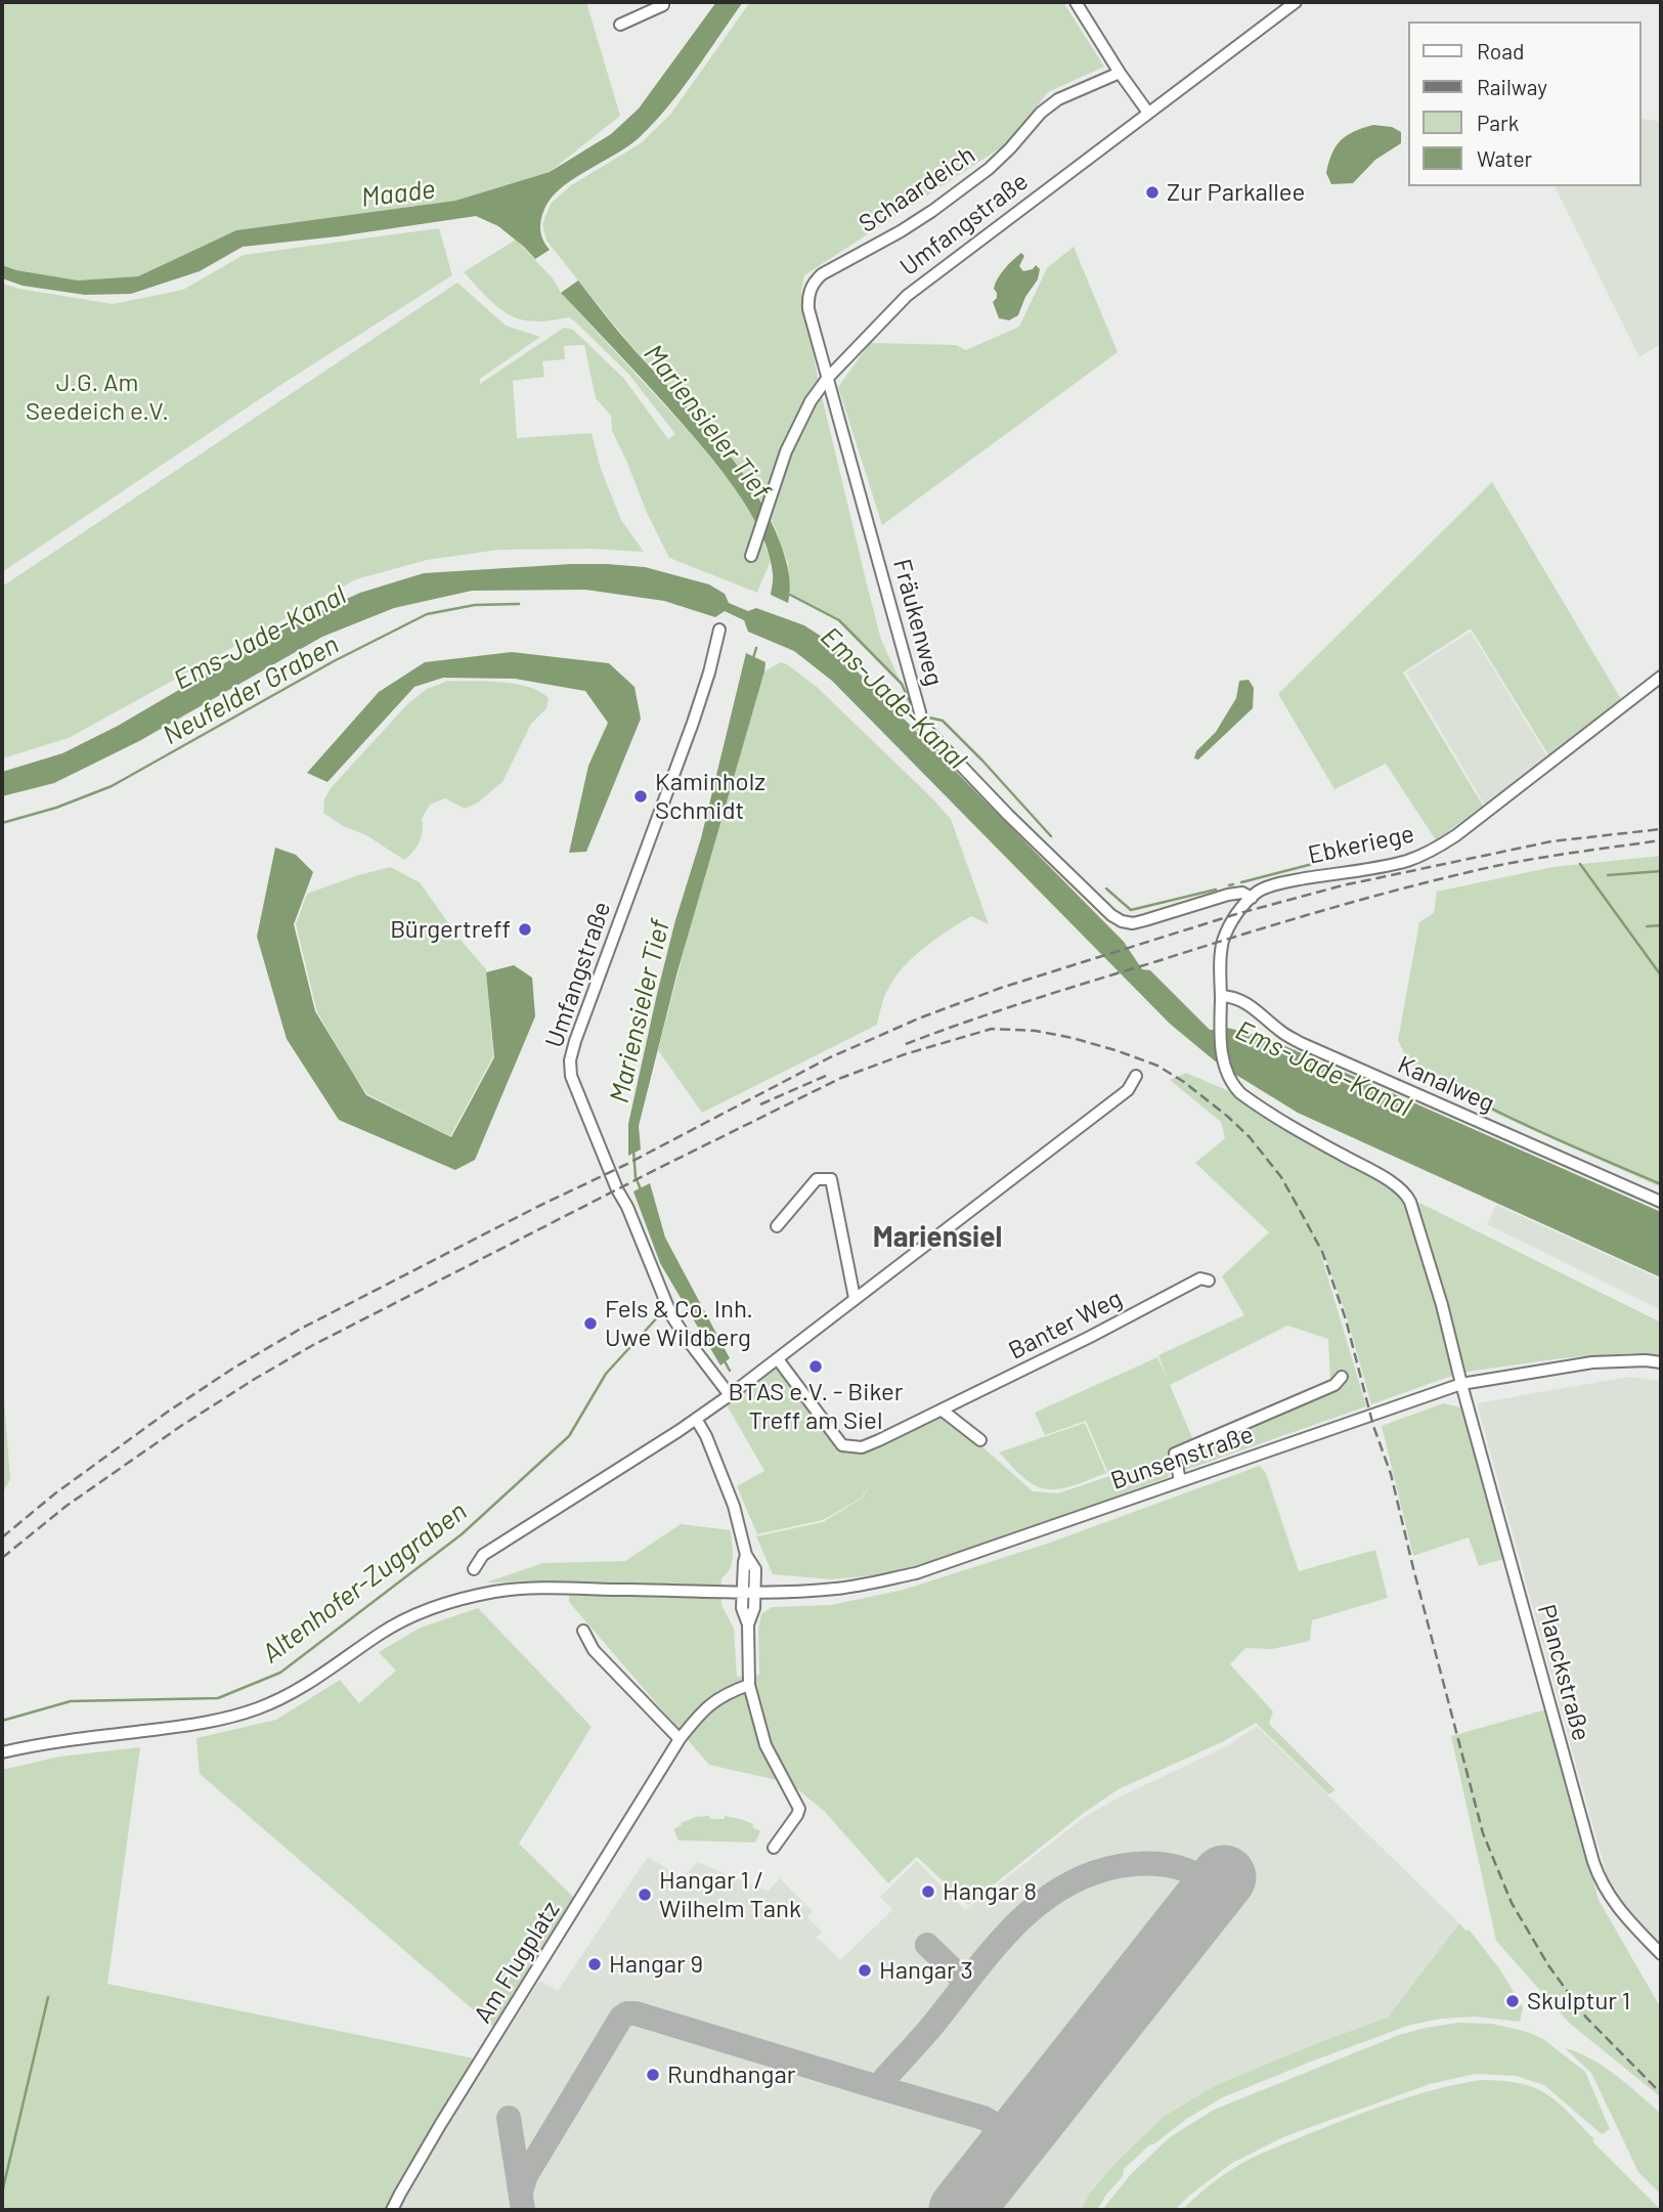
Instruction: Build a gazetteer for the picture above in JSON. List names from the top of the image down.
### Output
{
  "streets": {
    "street": [
      "Schaardeich",
      "Umfangstraße",
      "Fräukenweg",
      "Ebkeriege",
      "Kanalweg",
      "Banter Weg",
      "Bunsenstraße",
      "Planckstraße",
      "Am Flugplatz"
    ]
  },
  "crossings": [
    ["Schaardeich", "Umfangstraße"],
    ["Schaardeich", "Fräukenweg"],
    ["Umfangstraße", "Fräukenweg"],
    ["Fräukenweg", "Ebkeriege"],
    ["Ebkeriege", "Kanalweg"],
    ["Ebkeriege", "Bunsenstraße"],
    ["Ebkeriege", "Planckstraße"],
    ["Bunsenstraße", "Planckstraße"]
  ],
  "districts": ["Mariensiel"],
  "water": [
    "Maade",
    "Mariensieler Tief",
    "Ems-Jade-Kanal",
    "Neufelder Graben",
    "Altenhofer-Zuggraben"
  ],
  "parks": ["J.G. Am Seedeich e.V."],
  "places": [
    "Zur Parkallee",
    "Kaminholz Schmidt",
    "Bürgertreff",
    "Fels & Co. Inh. Uwe Wildberg",
    "BTAS e.V. - Biker Treff am Siel",
    "Hangar 8",
    "Hangar 1 / Wilhelm Tank",
    "Hangar 9",
    "Hangar 3",
    "Skulptur 1",
    "Rundhangar"
  ],
  "legend": [
    "Road",
    "Railway",
    "Park",
    "Water"
  ]
}
